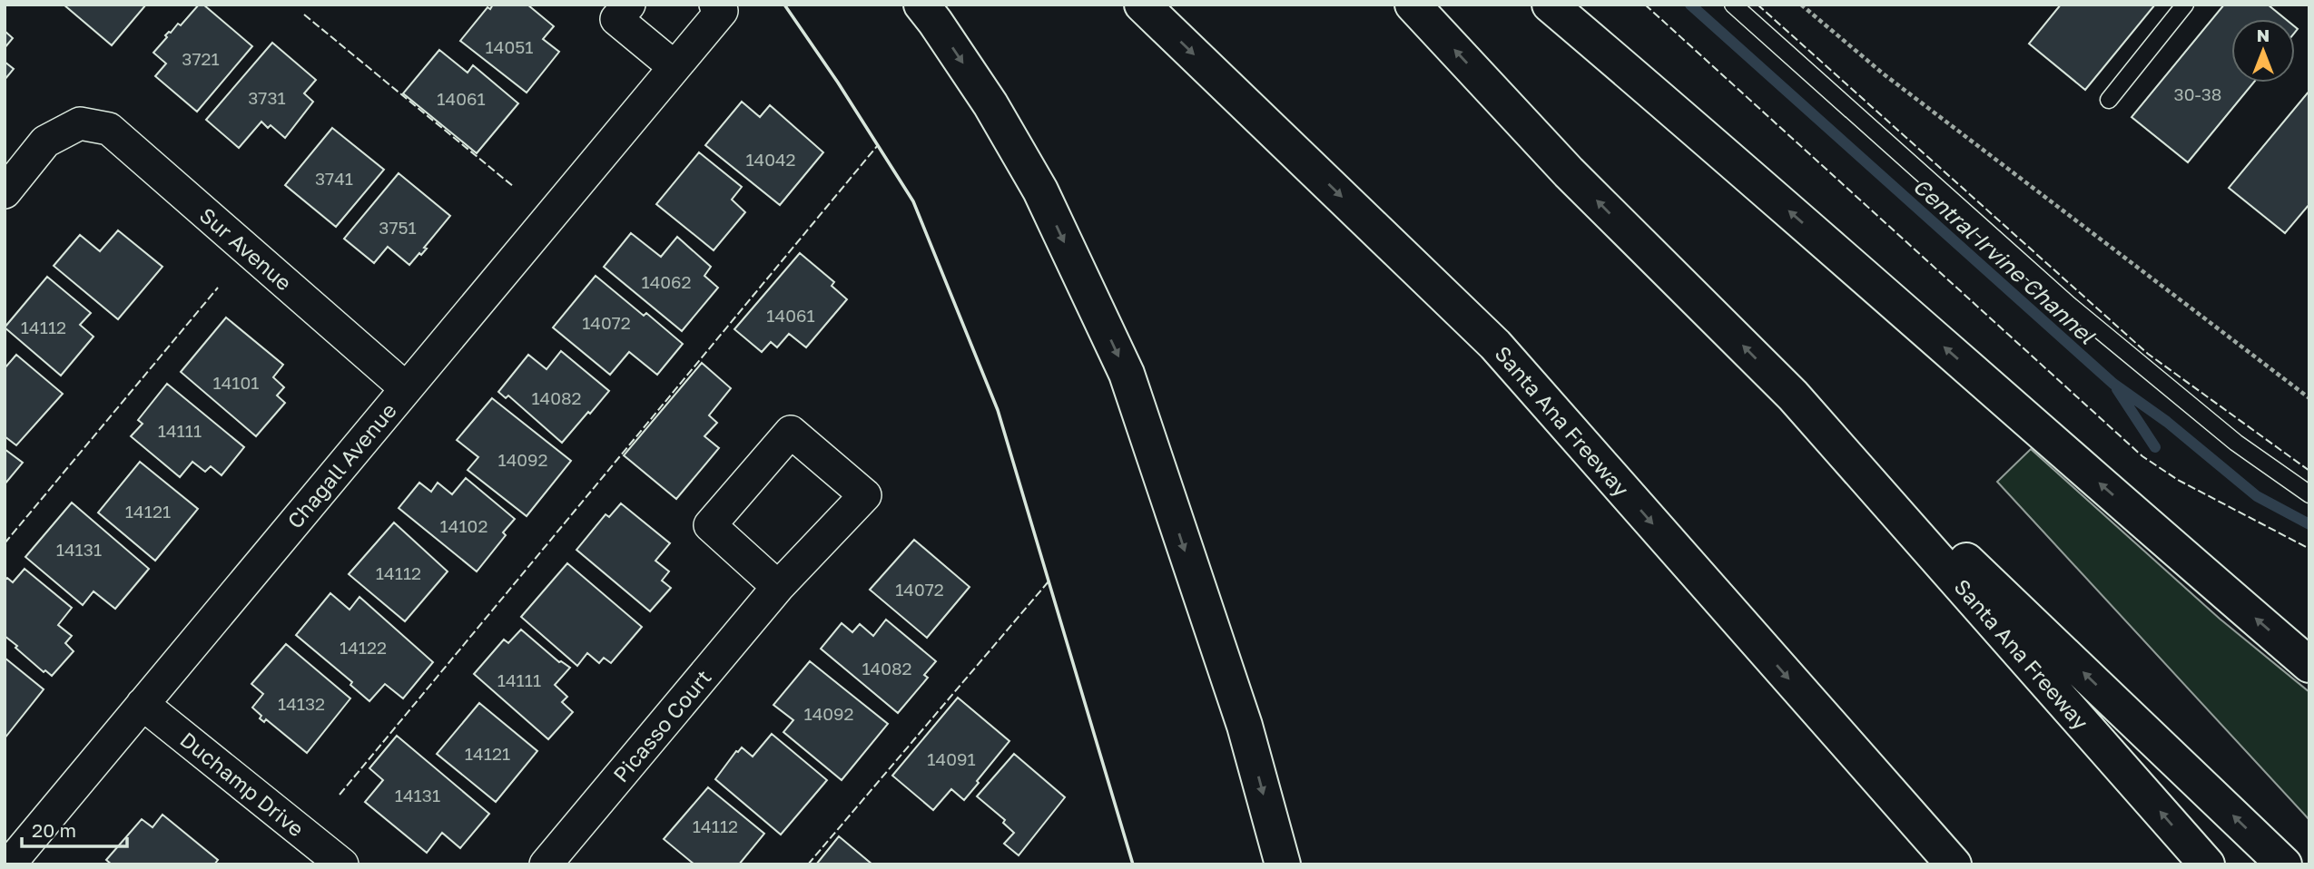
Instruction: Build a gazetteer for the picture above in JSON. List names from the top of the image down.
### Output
{
  "streets": {
    "highway": ["Santa Ana Freeway"],
    "street": [
      "Sur Avenue",
      "Chagall Avenue",
      "Picasso Court",
      "Duchamp Drive"
    ]
  },
  "crossings": [
    ["Sur Avenue", "Chagall Avenue"],
    ["Chagall Avenue", "Duchamp Drive"]
  ],
  "water": ["Central Irvine Channel"],
  "house_numbers": [
    "14051",
    "3721",
    "30-38",
    "3731",
    "14061",
    "14042",
    "3741",
    "3751",
    "14062",
    "14061",
    "14072",
    "14112",
    "14101",
    "14082",
    "14111",
    "14092",
    "14121",
    "14102",
    "14131",
    "14112",
    "14072",
    "14122",
    "14082",
    "14111",
    "14132",
    "14092",
    "14121",
    "14091",
    "14131",
    "14112"
  ],
  "scale_bar": "20 m",
  "north": "top"
}
